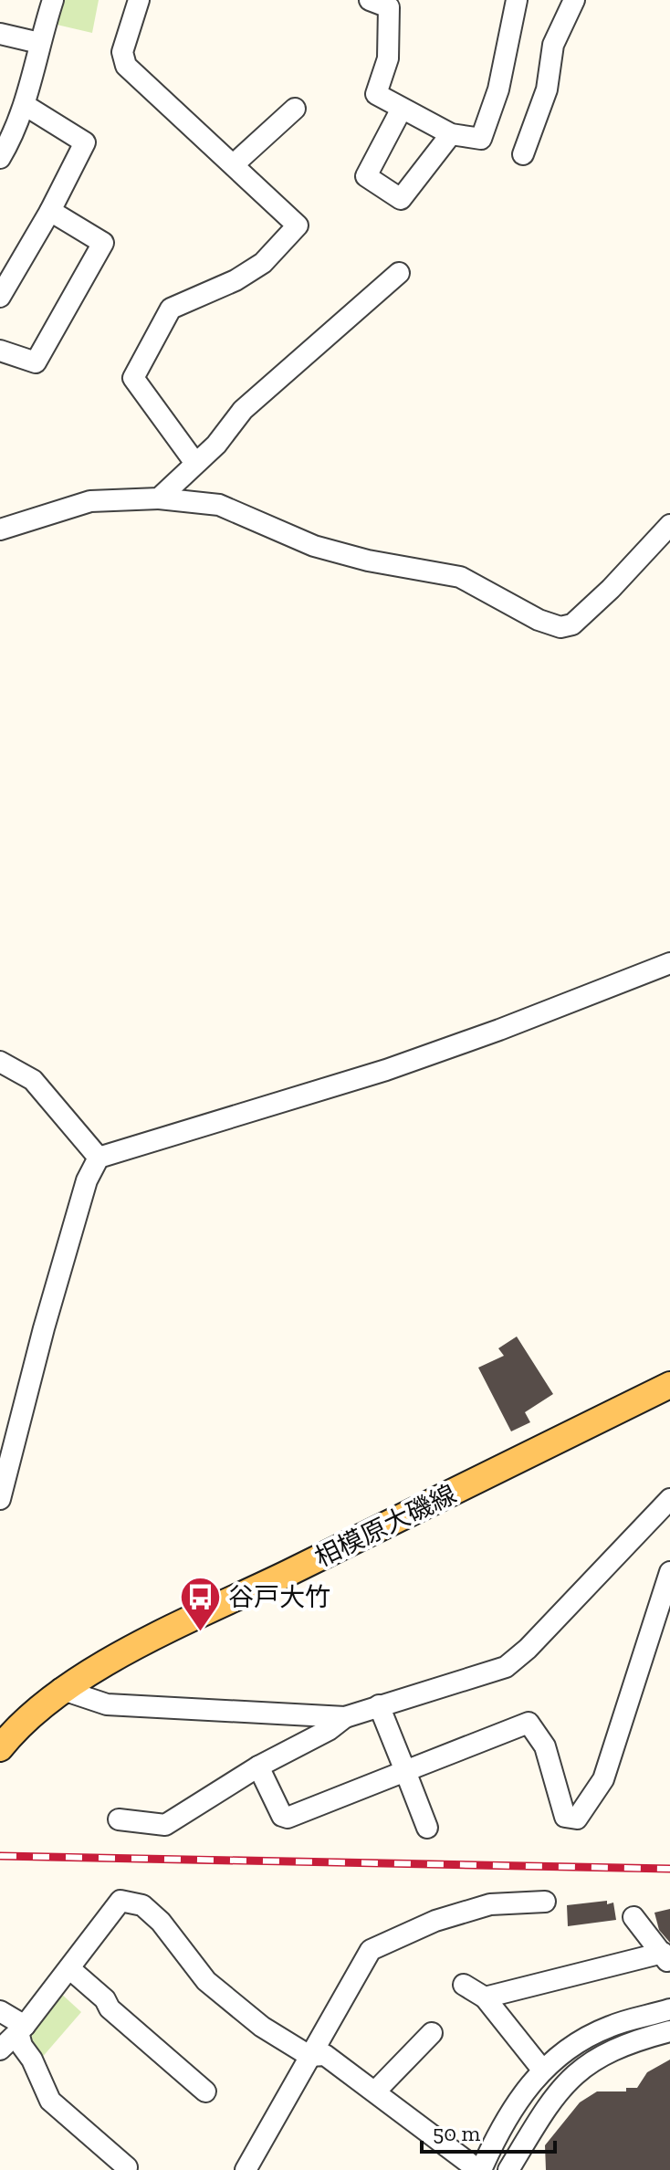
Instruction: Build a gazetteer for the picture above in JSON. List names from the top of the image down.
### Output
{
  "streets": {
    "main road": ["相模原大磯線"]
  },
  "places": {
    "bus stop": ["谷戸大竹"]
  },
  "scale_bar": "50 m"
}
